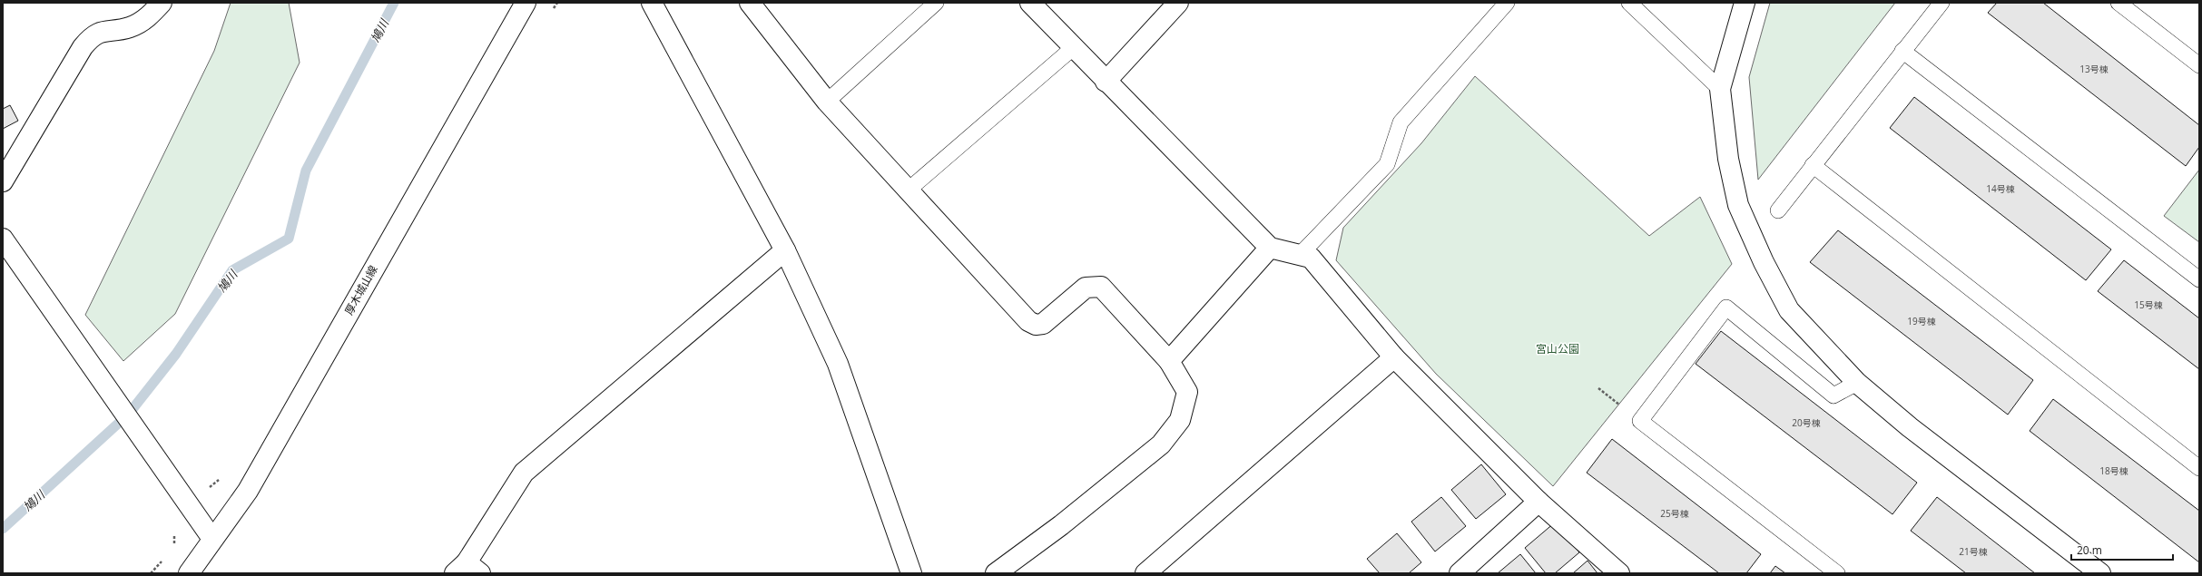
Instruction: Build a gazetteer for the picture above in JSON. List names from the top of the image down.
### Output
{
  "streets": {
    "street": ["厚木城山線"]
  },
  "water": ["鳩川"],
  "parks": ["宮山公園"],
  "house_numbers": [
    "13号棟",
    "14号棟",
    "15号棟",
    "19号棟",
    "20号棟",
    "18号棟",
    "25号棟",
    "21号棟"
  ],
  "scale_bar": "20 m"
}
